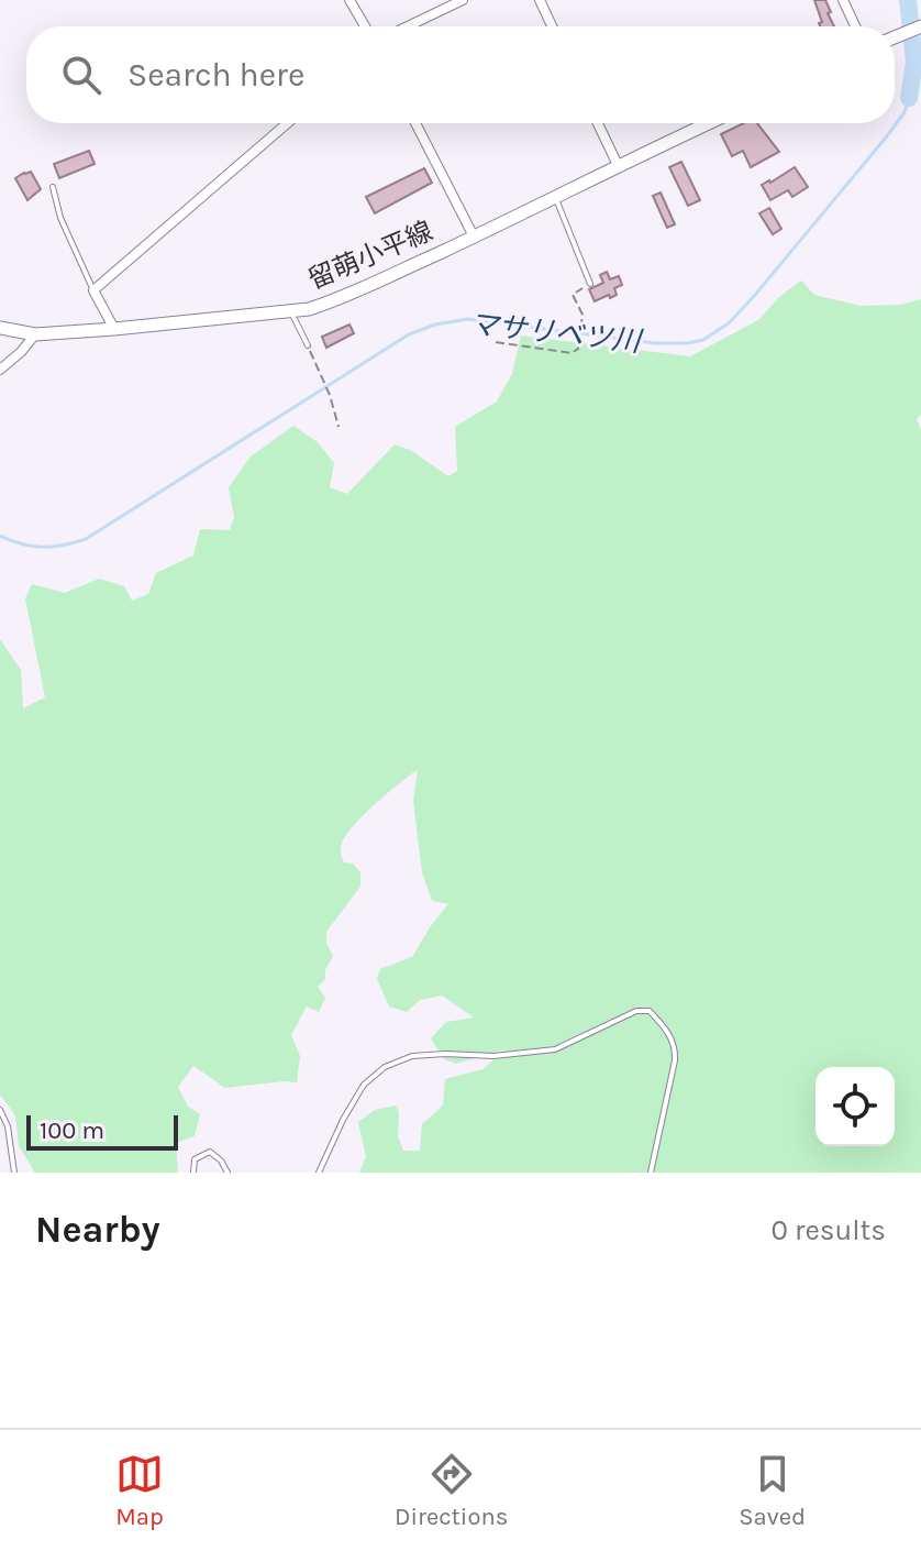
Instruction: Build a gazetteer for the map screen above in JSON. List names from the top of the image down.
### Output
{
  "streets": {
    "main road": ["留萌小平線"]
  },
  "water": ["マサリベツ川"],
  "scale_bar": "100 m",
  "page": {
    "search": "Search here",
    "scale": "100 m",
    "heading": ["Nearby", "0 results"],
    "nav": ["Map", "Directions", "Saved"]
  }
}
